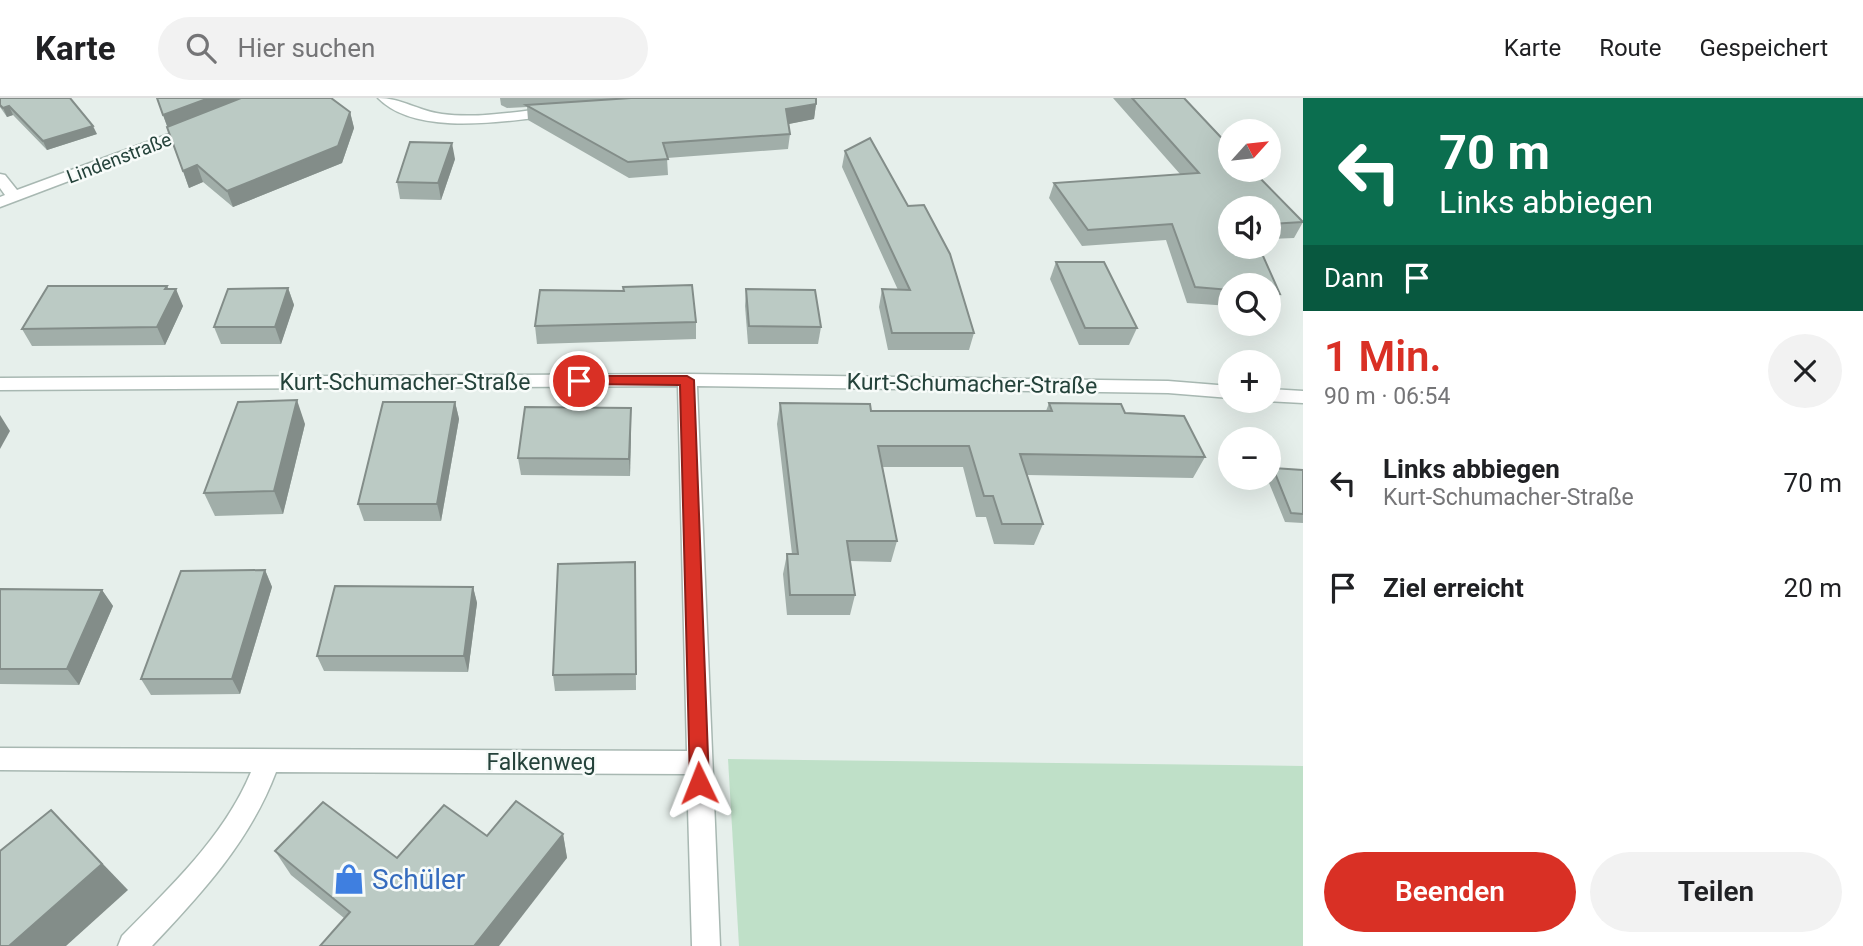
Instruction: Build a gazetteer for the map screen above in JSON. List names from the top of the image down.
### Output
{
  "streets": {
    "street": ["Lindenstraße", "Kurt-Schumacher-Straße", "Falkenweg"]
  },
  "places": {
    "shop": ["Schüler"]
  },
  "north": "top right",
  "page": {
    "header": "Karte",
    "search": "Hier suchen",
    "nav": ["Karte", "Route", "Gespeichert"],
    "turn": ["70 m", "Links abbiegen"],
    "map_buttons": ["+", "−"],
    "then": "Dann",
    "heading": ["1 Min.", "90 m · 06:54"],
    "list": [
      {
        "name": "Links abbiegen",
        "note": "Kurt-Schumacher-Straße",
        "value": "70 m"
      },
      {
        "name": "Ziel erreicht",
        "value": "20 m"
      }
    ],
    "buttons": ["Beenden", "Teilen"]
  }
}
